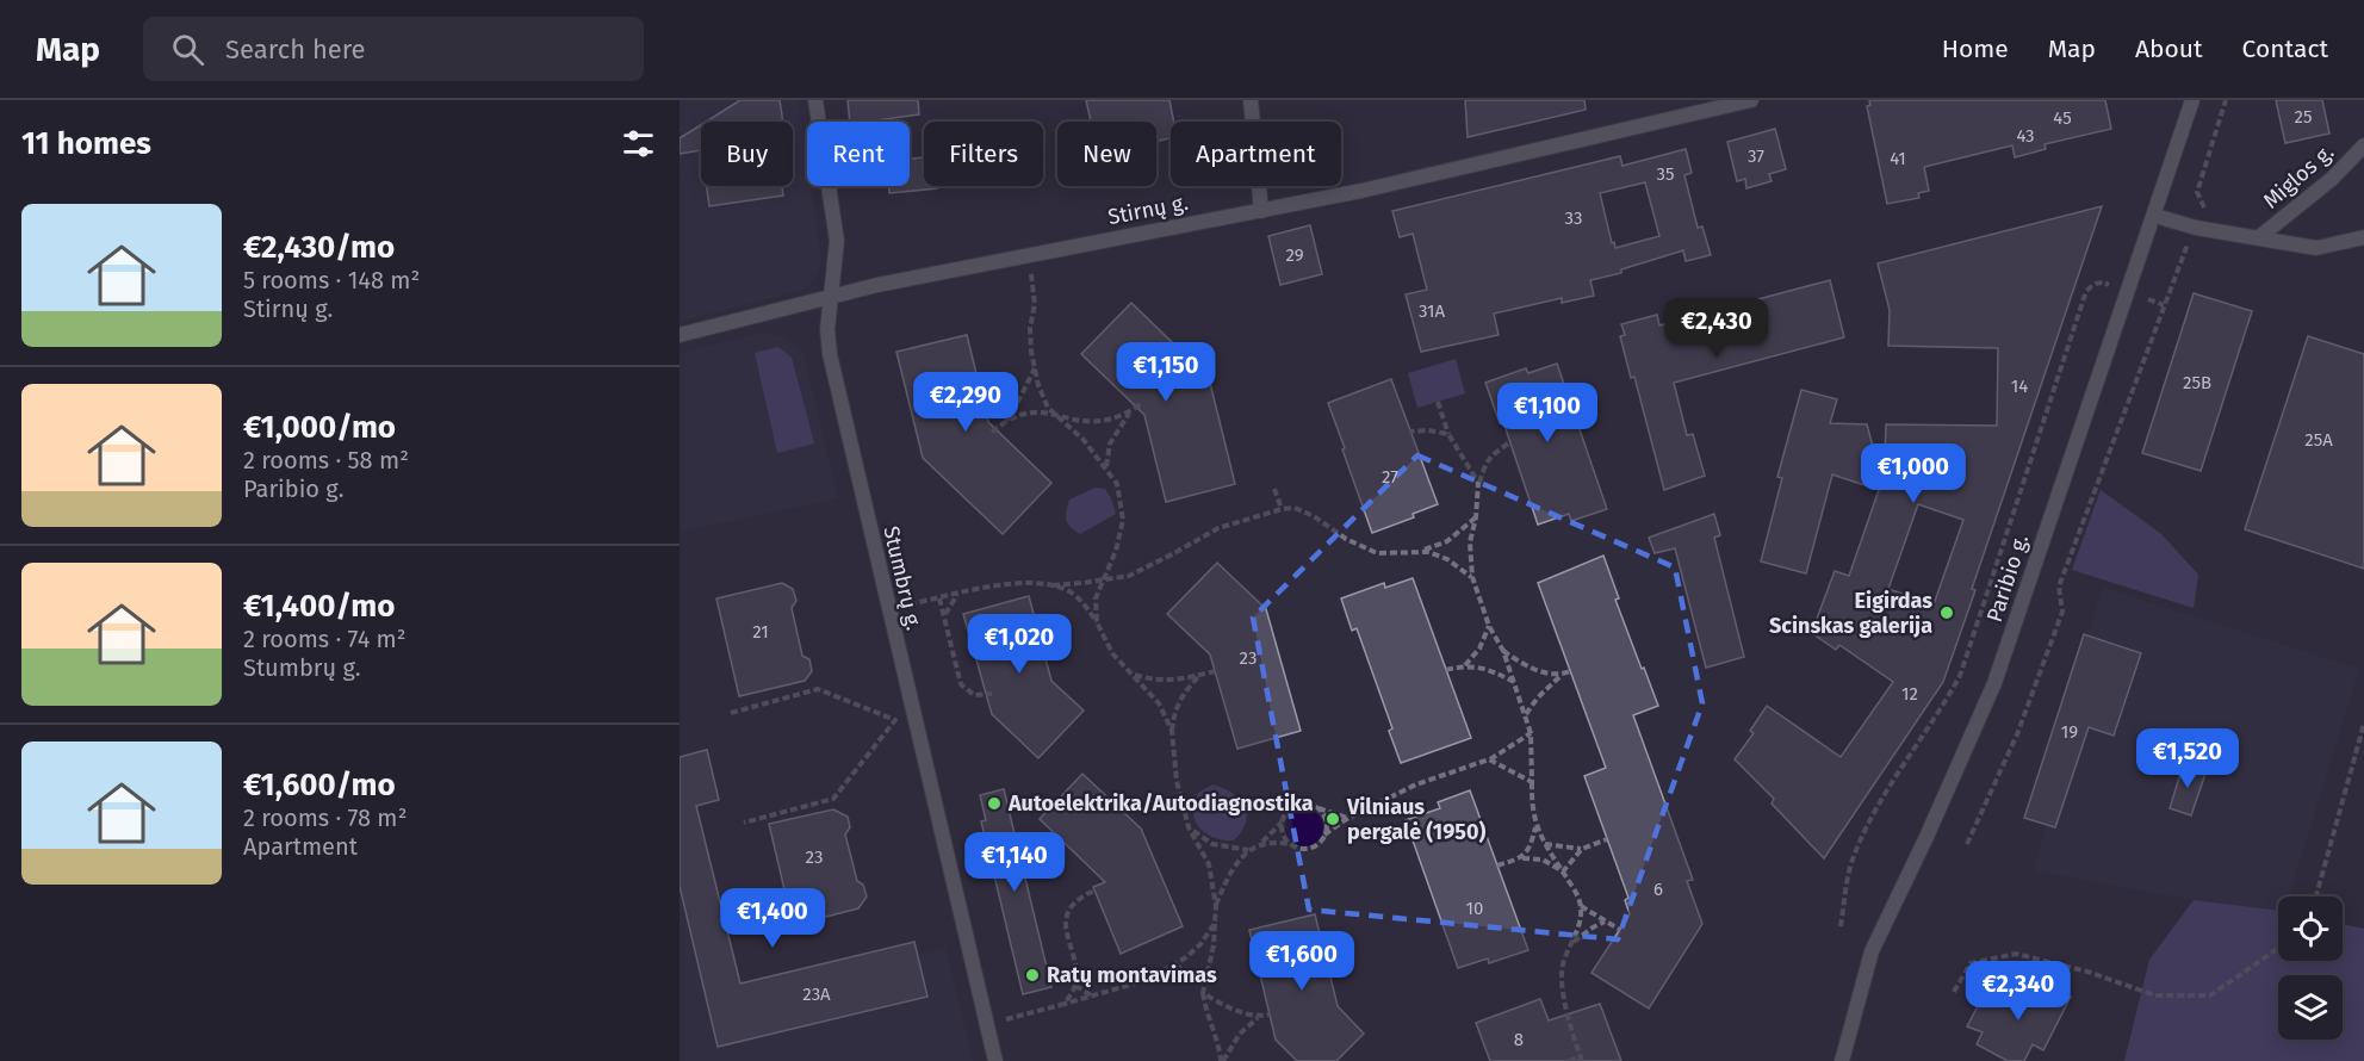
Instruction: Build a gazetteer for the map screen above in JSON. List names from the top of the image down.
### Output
{
  "streets": {
    "street": [
      "Miglos g.",
      "Stirnų g.",
      "Stumbrų g.",
      "Paribio g."
    ]
  },
  "crossings": [
    ["Miglos g.", "Paribio g."],
    ["Stirnų g.", "Stumbrų g."]
  ],
  "places": [
    "Eigirdas Scinskas galerija",
    "Autoelektrika/Autodiagnostika",
    "Vilniaus pergalė (1950)",
    "Ratų montavimas"
  ],
  "house_numbers": [
    "25",
    "45",
    "43",
    "37",
    "41",
    "35",
    "33",
    "29",
    "31A",
    "25B",
    "14",
    "25A",
    "27",
    "21",
    "23",
    "12",
    "19",
    "23",
    "6",
    "10",
    "23A",
    "8"
  ],
  "page": {
    "header": "Map",
    "search": "Search here",
    "nav": [
      "Home",
      "Map",
      "About",
      "Contact"
    ],
    "heading": "11 homes",
    "chip": [
      "Buy",
      "Rent",
      "Filters",
      "New",
      "Apartment"
    ],
    "list": [
      {
        "name": "€2,430/mo",
        "note": "5 rooms · 148 m² · Stirnų g."
      },
      {
        "name": "€1,000/mo",
        "note": "2 rooms · 58 m² · Paribio g."
      },
      {
        "name": "€1,400/mo",
        "note": "2 rooms · 74 m² · Stumbrų g."
      },
      {
        "name": "€1,600/mo",
        "note": "2 rooms · 78 m² · Apartment"
      }
    ],
    "price": [
      "€2,430",
      "€1,150",
      "€2,290",
      "€1,100",
      "€1,000",
      "€1,020",
      "€1,520",
      "€1,140",
      "€1,400",
      "€1,600",
      "€2,340"
    ]
  }
}
